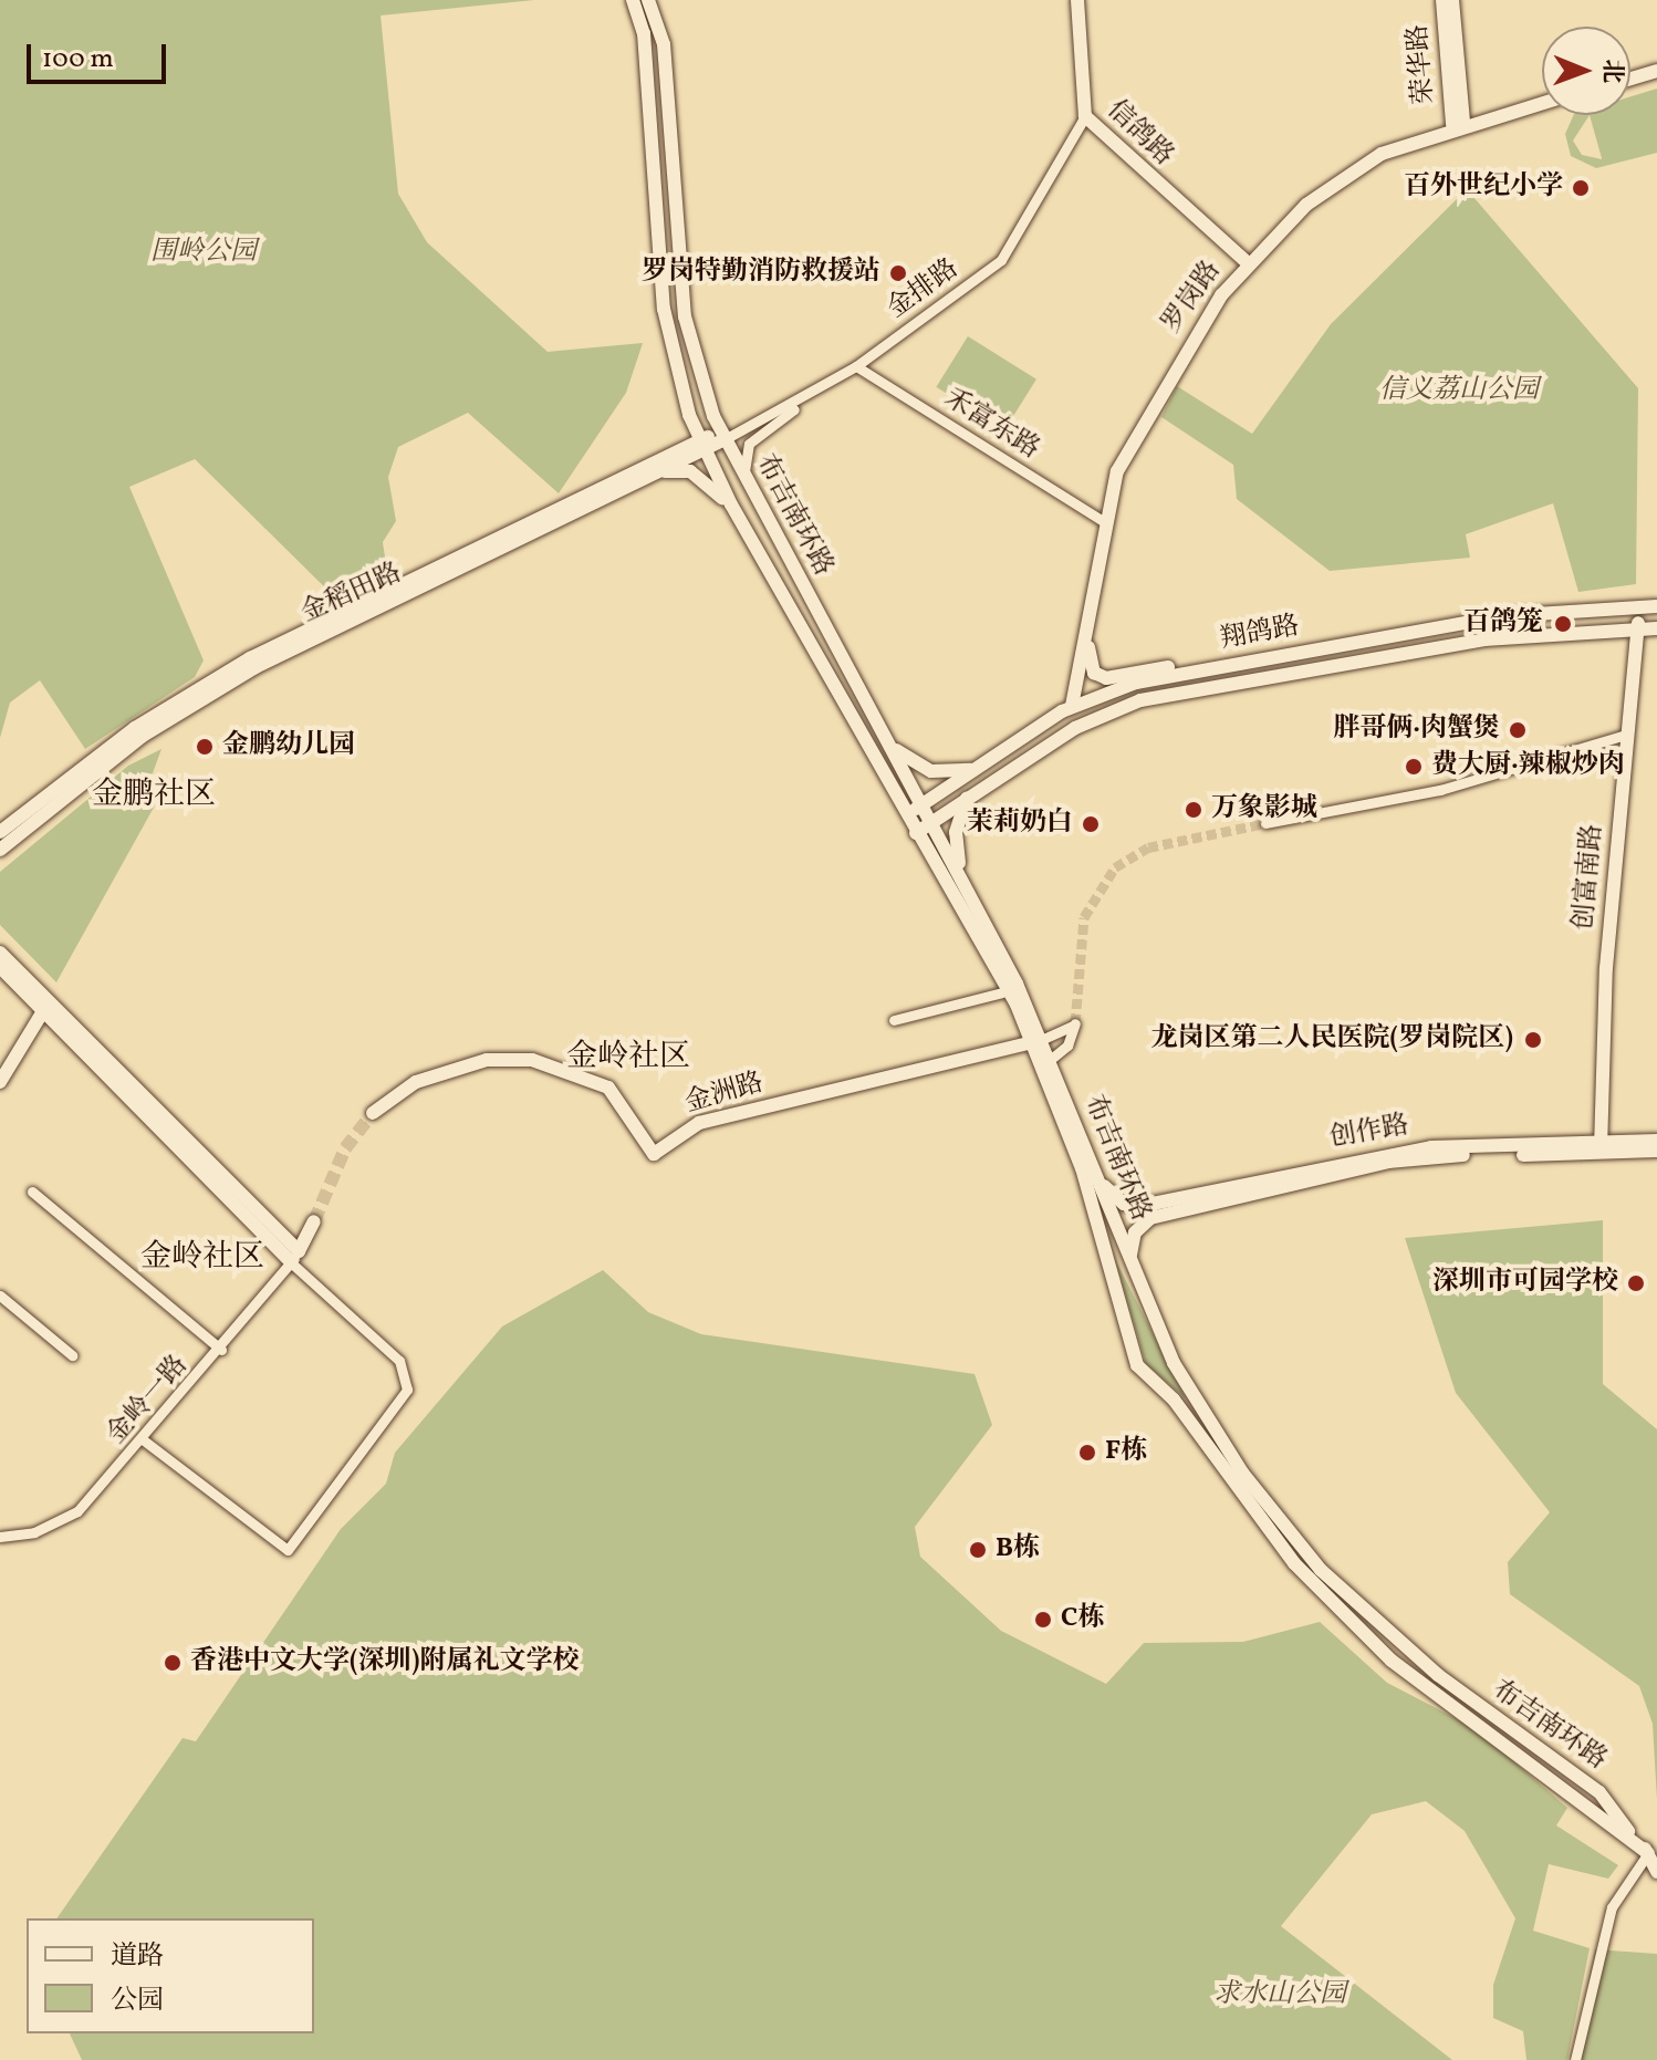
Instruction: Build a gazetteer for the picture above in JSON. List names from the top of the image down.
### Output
{
  "streets": {
    "street": [
      "荣华路",
      "信鸽路",
      "金排路",
      "罗岗路",
      "禾富东路",
      "布吉南环路",
      "金稻田路",
      "翔鸽路",
      "创富南路",
      "金洲路",
      "创作路",
      "金岭一路"
    ]
  },
  "crossings": [
    ["荣华路", "罗岗路"],
    ["信鸽路", "金排路"],
    ["信鸽路", "罗岗路"],
    ["金排路", "禾富东路"],
    ["金排路", "布吉南环路"],
    ["金排路", "金稻田路"],
    ["罗岗路", "禾富东路"],
    ["罗岗路", "翔鸽路"],
    ["布吉南环路", "金稻田路"],
    ["布吉南环路", "翔鸽路"],
    ["布吉南环路", "金洲路"],
    ["布吉南环路", "创作路"],
    ["翔鸽路", "创富南路"],
    ["创富南路", "创作路"]
  ],
  "districts": ["金鹏社区", "金岭社区", "金岭社区"],
  "parks": ["围岭公园", "信义荔山公园", "求水山公园"],
  "places": [
    "百外世纪小学",
    "罗岗特勤消防救援站",
    "百鸽笼",
    "胖哥俩·肉蟹煲",
    "金鹏幼儿园",
    "费大厨·辣椒炒肉",
    "万象影城",
    "茉莉奶白",
    "龙岗区第二人民医院(罗岗院区)",
    "深圳市可园学校",
    "F栋",
    "B栋",
    "C栋",
    "香港中文大学(深圳)附属礼文学校"
  ],
  "legend": ["道路", "公园"],
  "scale_bar": "100 m",
  "north": "right"
}
